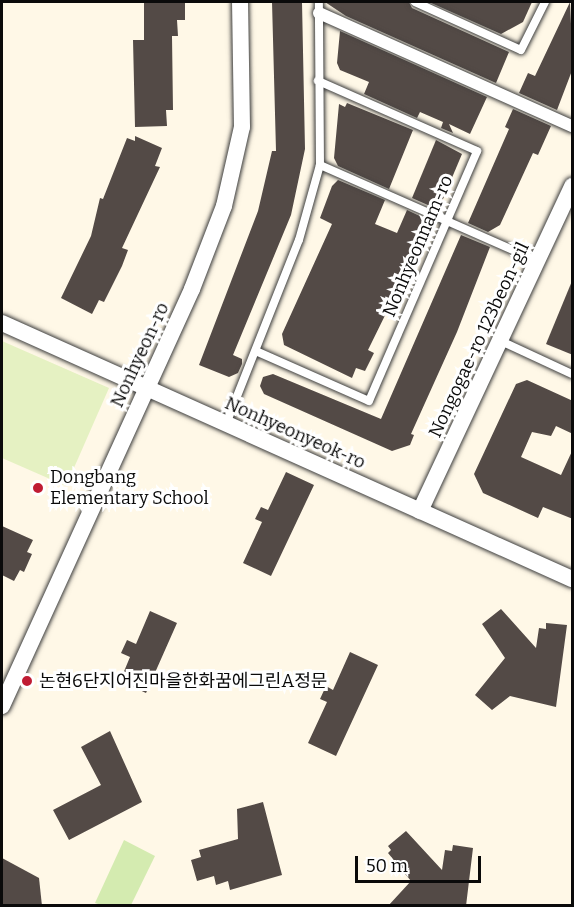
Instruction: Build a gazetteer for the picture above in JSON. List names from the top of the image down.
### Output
{
  "streets": {
    "street": ["Nongogae-ro 123beon-gil", "Nonhyeon-ro", "Nonhyeonyeok-ro"],
    "lane": ["Nonhyeonnam-ro"]
  },
  "crossings": [
    ["Nongogae-ro 123beon-gil", "Nonhyeonyeok-ro"],
    ["Nonhyeon-ro", "Nonhyeonyeok-ro"]
  ],
  "places": ["Dongbang Elementary School", "논현6단지어진마을한화꿈에그린A정문"],
  "scale_bar": "50 m"
}
